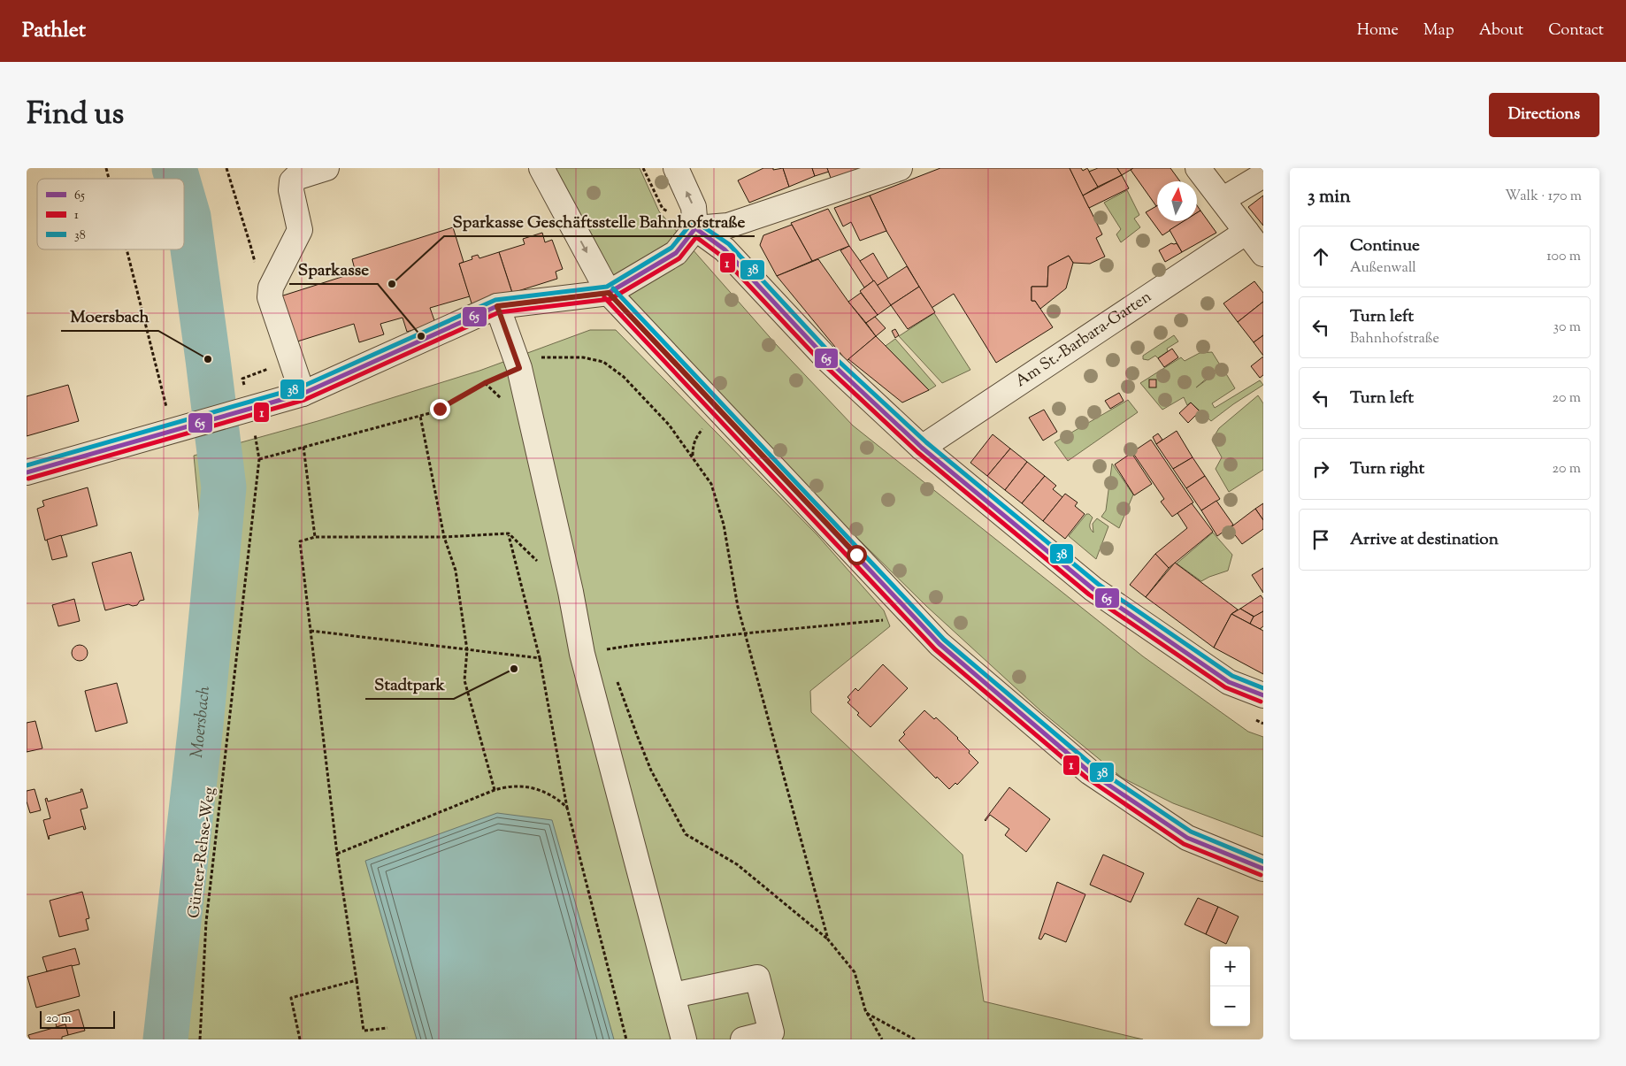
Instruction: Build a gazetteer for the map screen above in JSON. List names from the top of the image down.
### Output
{
  "streets": {
    "street": ["Am St.-Barbara-Garten"],
    "path": ["Günter-Rehse-Weg"]
  },
  "water": ["Moersbach"],
  "places": [
    "Sparkasse Geschäftsstelle Bahnhofstraße",
    "Sparkasse",
    "Moersbach",
    "Stadtpark"
  ],
  "lines": ["transit line 38", "transit line 65", "transit line 1"],
  "legend": ["65", "1", "38"],
  "scale_bar": "20 m",
  "north": "top",
  "page": {
    "header": "Pathlet",
    "nav": [
      "Home",
      "Map",
      "About",
      "Contact"
    ],
    "title": "Find us",
    "buttons": "Directions",
    "heading": ["3 min", "Walk · 170 m"],
    "list": [
      ["Continue", "Außenwall", "100 m"],
      ["Turn left", "Bahnhofstraße", "30 m"],
      ["Turn left", "20 m"],
      ["Turn right", "20 m"],
      "Arrive at destination"
    ],
    "map_buttons": ["+", "−"],
    "scale": "20 m"
  }
}
